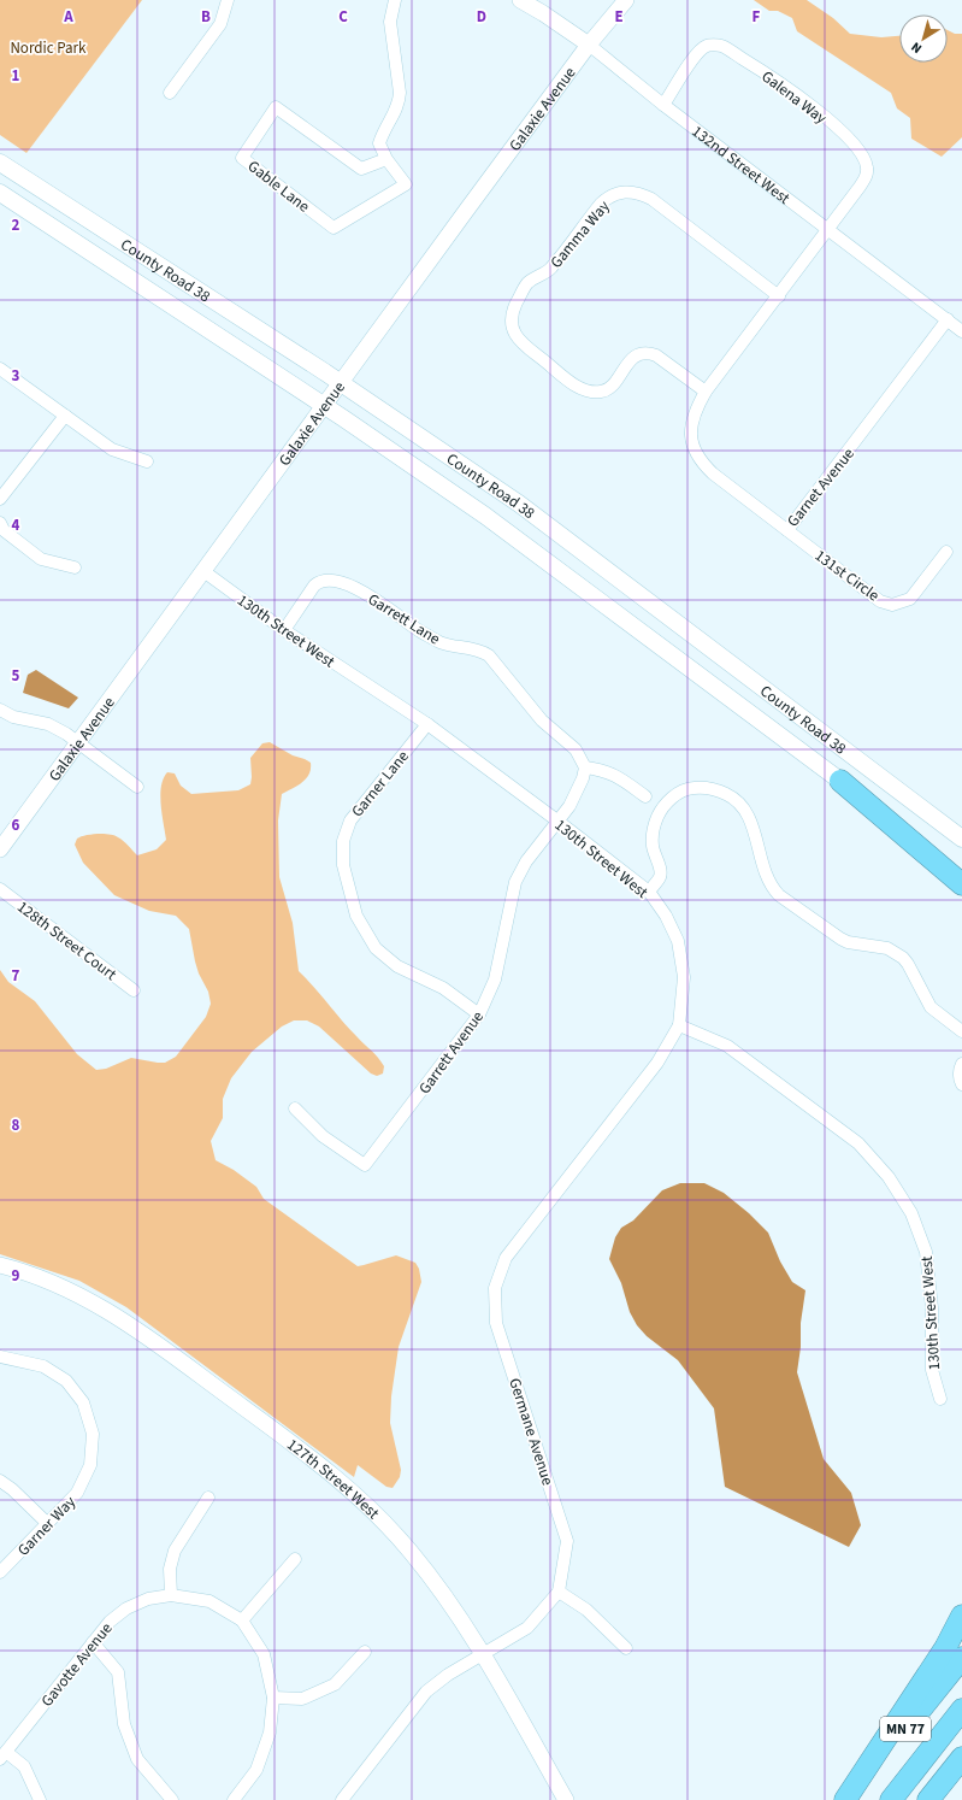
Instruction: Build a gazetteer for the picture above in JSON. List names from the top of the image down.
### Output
{
  "streets": {
    "highway": ["MN 77"],
    "main road": ["County Road 38"],
    "street": [
      "Galena Way",
      "Galaxie Avenue",
      "132nd Street West",
      "Gable Lane",
      "Gamma Way",
      "Garnet Avenue",
      "131st Circle",
      "Garrett Lane",
      "130th Street West",
      "Garner Lane",
      "128th Street Court",
      "Garrett Avenue",
      "Germane Avenue",
      "127th Street West",
      "Garner Way",
      "Gavotte Avenue"
    ]
  },
  "crossings": [
    ["Galena Way", "132nd Street West"],
    ["Galena Way", "Garnet Avenue"],
    ["Galaxie Avenue", "132nd Street West"],
    ["Galaxie Avenue", "County Road 38"],
    ["Galaxie Avenue", "130th Street West"],
    ["132nd Street West", "Garnet Avenue"],
    ["Gamma Way", "Garnet Avenue"],
    ["Garnet Avenue", "131st Circle"],
    ["Garrett Lane", "130th Street West"],
    ["Garrett Lane", "Garrett Avenue"],
    ["130th Street West", "Garner Lane"],
    ["130th Street West", "Garrett Avenue"],
    ["130th Street West", "Germane Avenue"],
    ["Garner Lane", "Garrett Avenue"]
  ],
  "parks": ["Nordic Park"],
  "north": "bottom left",
  "grid": {
    "columns": [
      "A",
      "B",
      "C",
      "D",
      "E",
      "F"
    ],
    "rows": [
      "1",
      "2",
      "3",
      "4",
      "5",
      "6",
      "7",
      "8",
      "9"
    ]
  }
}
